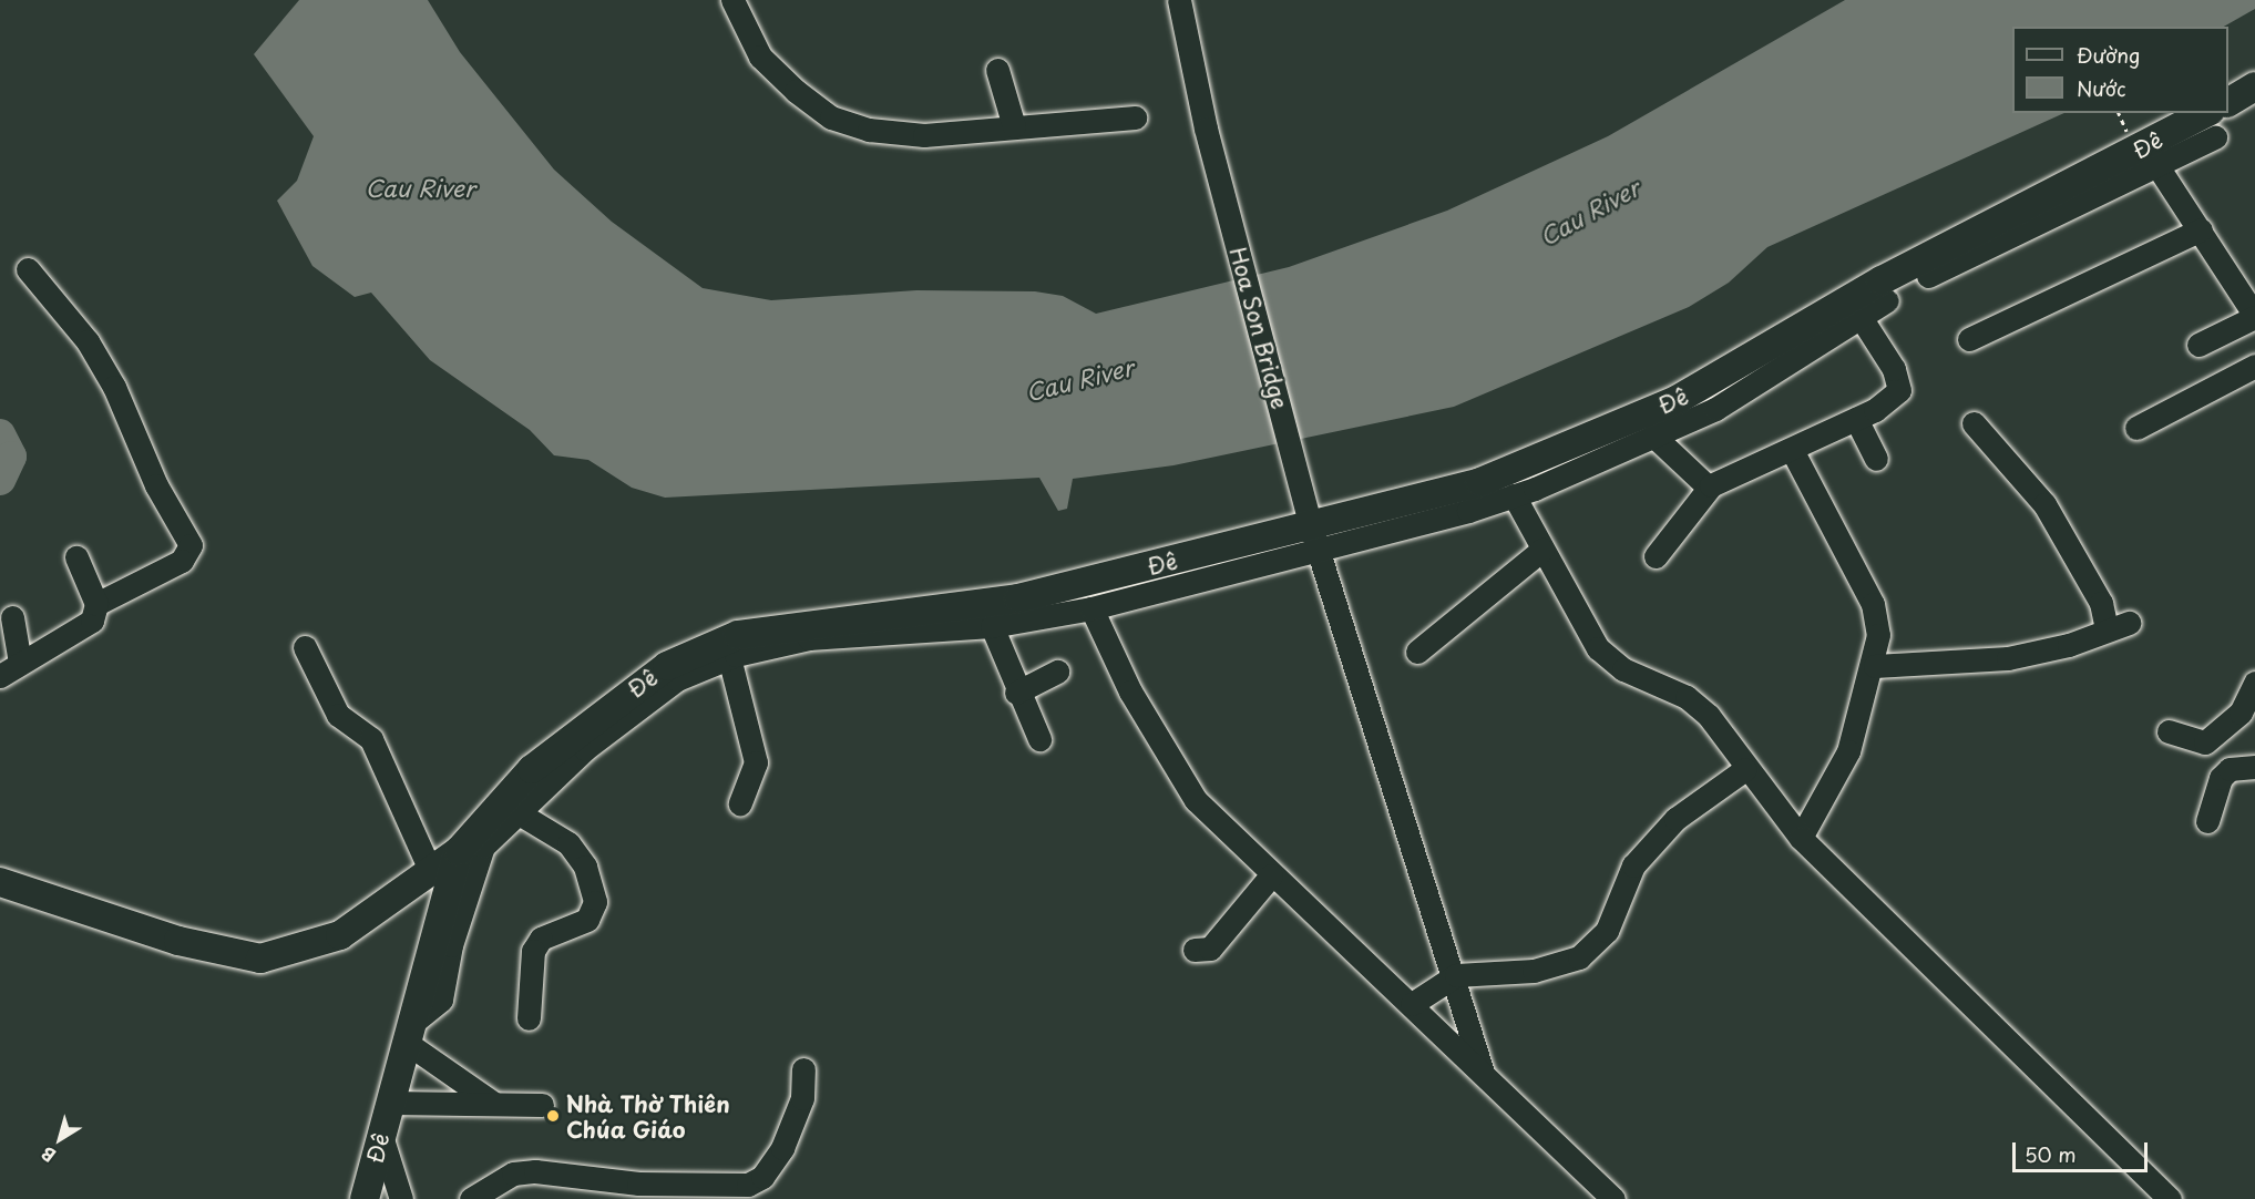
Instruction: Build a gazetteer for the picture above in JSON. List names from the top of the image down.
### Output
{
  "streets": {
    "main road": ["Đê"],
    "street": ["Hoa Son Bridge"]
  },
  "crossings": [
    ["Đê", "Hoa Son Bridge"]
  ],
  "water": ["Cau River"],
  "places": ["Nhà Thờ Thiên Chúa Giáo"],
  "legend": ["Đường", "Nước"],
  "scale_bar": "50 m",
  "north": "bottom left"
}
